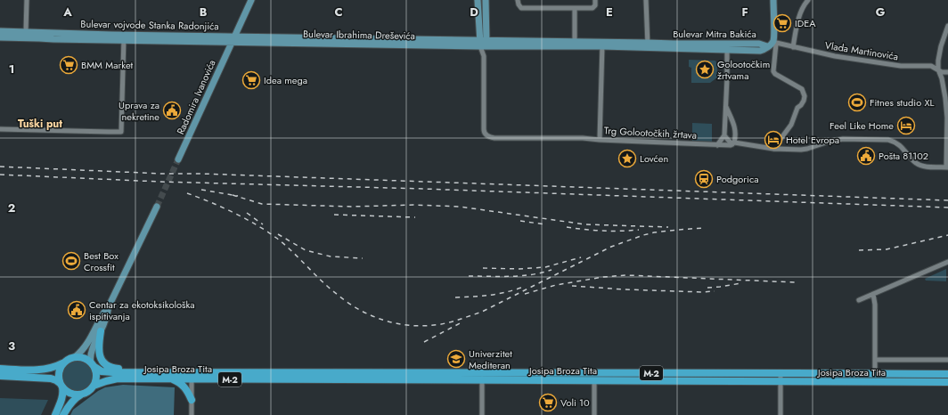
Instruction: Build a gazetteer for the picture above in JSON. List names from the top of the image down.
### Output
{
  "streets": {
    "main road": ["Josipa Broza Tita", "M-2"],
    "street": [
      "Bulevar vojvode Stanka Radonjića",
      "Bulevar Mitra Bakića",
      "Bulevar Ibrahima Dreševića",
      "Vlada Martinovića",
      "Radomira Ivanovića",
      "Trg Golootočkih žrtava"
    ]
  },
  "crossings": [
    ["Bulevar vojvode Stanka Radonjića", "Bulevar Ibrahima Dreševića"],
    ["Bulevar vojvode Stanka Radonjića", "Radomira Ivanovića"],
    ["Bulevar Mitra Bakića", "Bulevar Ibrahima Dreševića"],
    ["Bulevar Mitra Bakića", "Vlada Martinovića"],
    ["Bulevar Mitra Bakića", "Trg Golootočkih žrtava"],
    ["Bulevar Ibrahima Dreševića", "Radomira Ivanovića"],
    ["Josipa Broza Tita", "M-2"]
  ],
  "districts": ["Tuški put"],
  "places": {
    "supermarket": [
      "IDEA",
      "BMM Market",
      "Idea mega",
      "Voli 10"
    ],
    "place": ["Golootočkim žrtvama", "Lovćen"],
    "sports": ["Fitnes studio XL", "Best Box Crossfit"],
    "public building": ["Uprava za nekretine", "Pošta 81102", "Centar za ekotoksikološka ispitivanja"],
    "hotel": ["Feel Like Home", "Hotel Evropa"],
    "station": ["Podgorica"],
    "school or university": ["Univerzitet Mediteran"]
  },
  "grid": {
    "columns": [
      "A",
      "B",
      "C",
      "D",
      "E",
      "F",
      "G"
    ],
    "rows": ["1", "2", "3"]
  }
}
